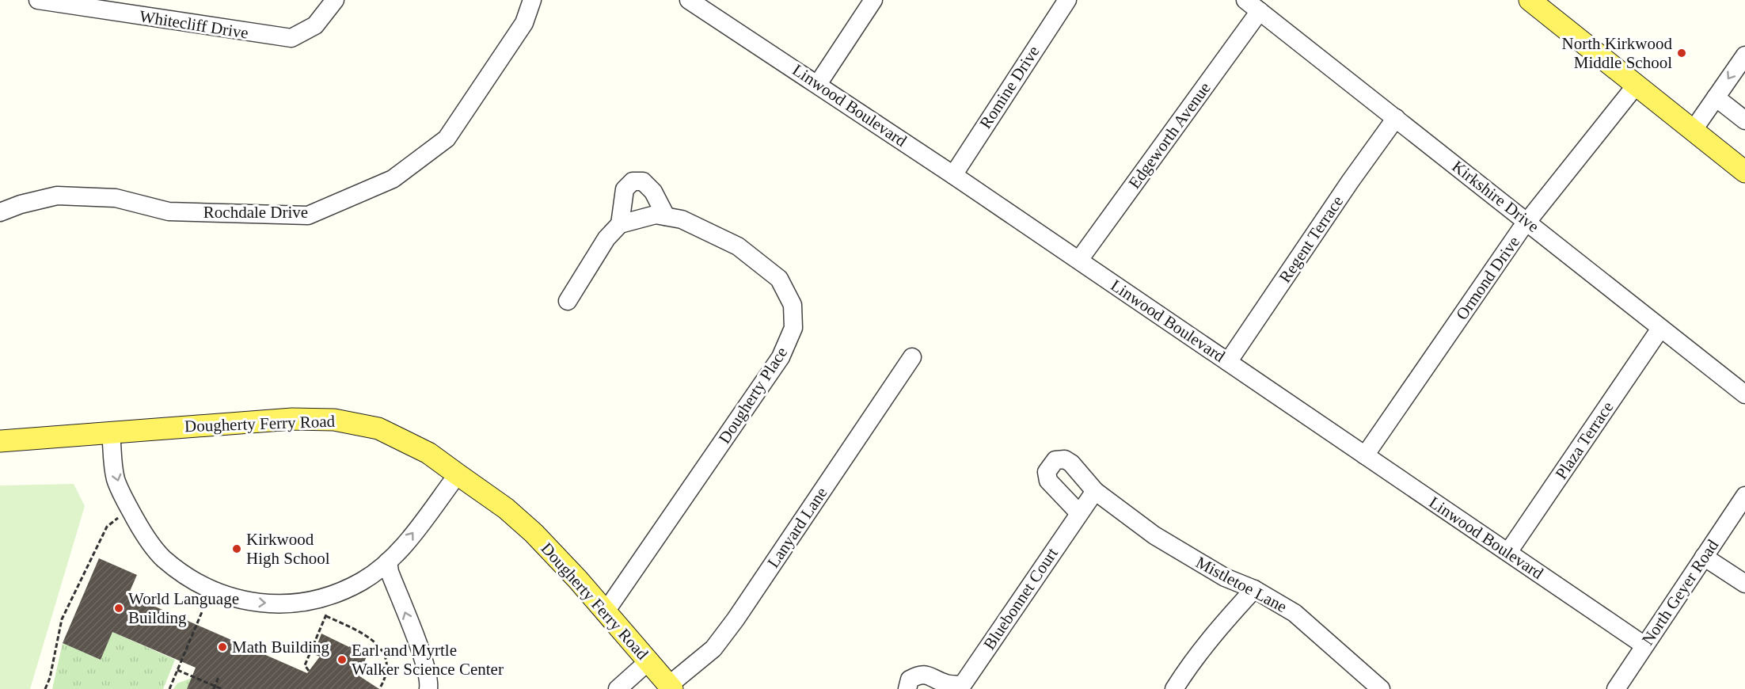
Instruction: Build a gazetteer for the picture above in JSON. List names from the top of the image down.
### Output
{
  "streets": {
    "main road": ["Dougherty Ferry Road"],
    "street": [
      "Whitecliff Drive",
      "Romine Drive",
      "Linwood Boulevard",
      "Edgeworth Avenue",
      "Kirkshire Drive",
      "Rochdale Drive",
      "Regent Terrace",
      "Ormond Drive",
      "Dougherty Place",
      "Plaza Terrace",
      "Lanyard Lane",
      "Mistletoe Lane",
      "North Geyer Road",
      "Bluebonnet Court"
    ]
  },
  "crossings": [
    ["Romine Drive", "Linwood Boulevard"],
    ["Linwood Boulevard", "Edgeworth Avenue"],
    ["Linwood Boulevard", "Regent Terrace"],
    ["Linwood Boulevard", "Ormond Drive"],
    ["Linwood Boulevard", "Plaza Terrace"],
    ["Linwood Boulevard", "North Geyer Road"],
    ["Edgeworth Avenue", "Kirkshire Drive"],
    ["Kirkshire Drive", "Regent Terrace"],
    ["Kirkshire Drive", "Ormond Drive"],
    ["Kirkshire Drive", "Plaza Terrace"],
    ["Dougherty Place", "Dougherty Ferry Road"],
    ["Dougherty Ferry Road", "Lanyard Lane"],
    ["Mistletoe Lane", "Bluebonnet Court"]
  ],
  "places": [
    "North Kirkwood Middle School",
    "Kirkwood High School",
    "World Language Building",
    "Math Building",
    "Earl and Myrtle Walker Science Center"
  ]
}
